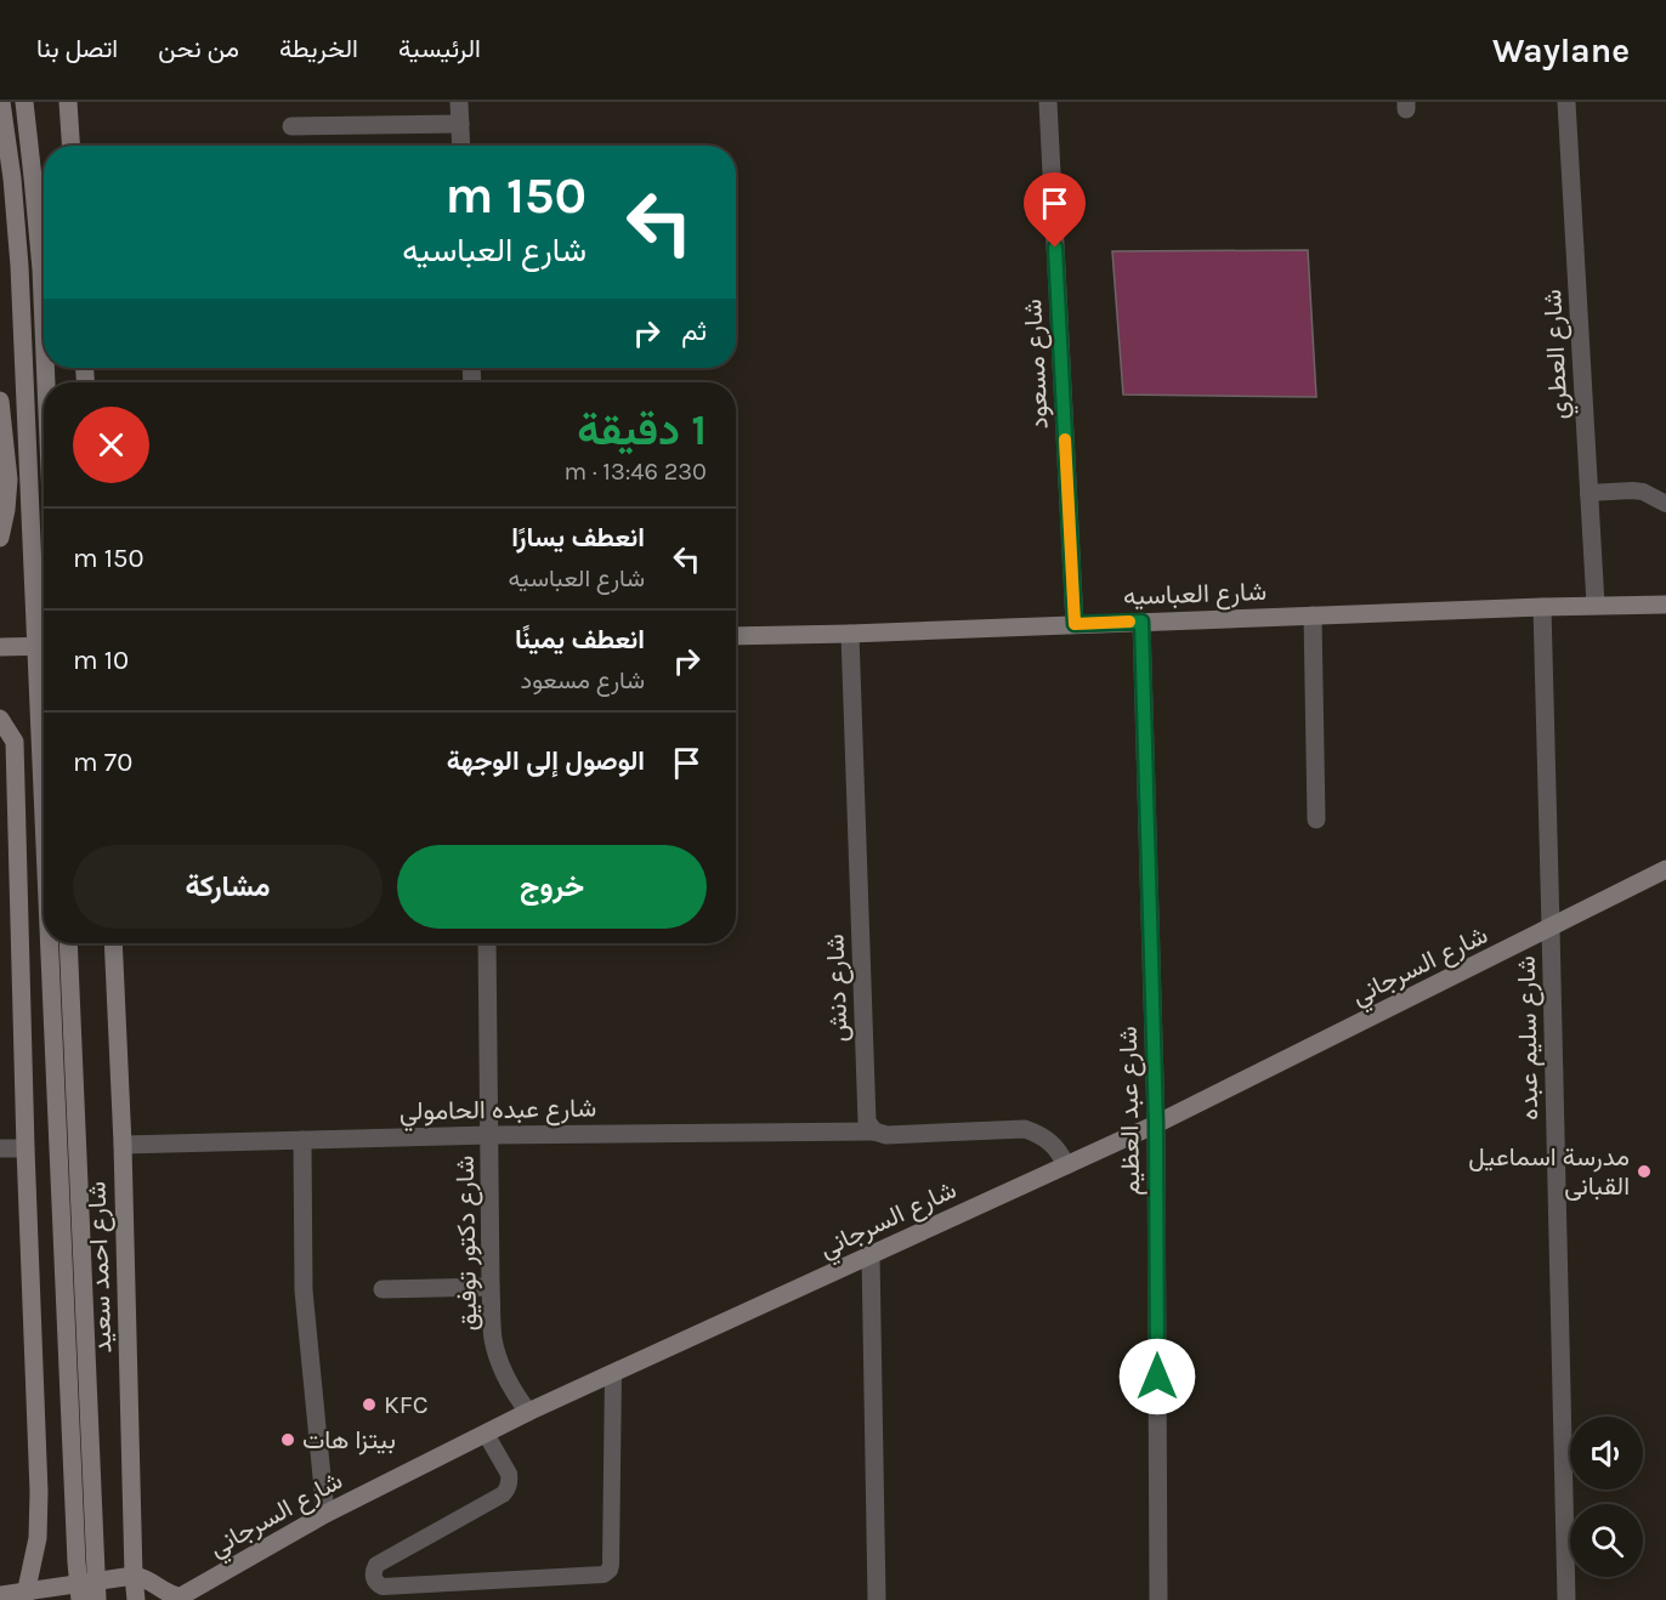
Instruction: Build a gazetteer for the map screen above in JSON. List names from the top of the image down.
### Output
{
  "streets": {
    "main road": ["شارع العباسيه", "شارع السرجاني", "شارع احمد سعيد"],
    "street": [
      "شارع العطري",
      "شارع مسعود",
      "شارع دنش",
      "شارع سليم عبده",
      "شارع عبده الحامولي",
      "شارع عبد العظيم",
      "شارع دكتور توفيق"
    ]
  },
  "crossings": [
    ["شارع العطري", "شارع العباسيه"],
    ["شارع مسعود", "شارع العباسيه"],
    ["شارع العباسيه", "شارع دنش"],
    ["شارع العباسيه", "شارع سليم عبده"],
    ["شارع العباسيه", "شارع عبد العظيم"],
    ["شارع السرجاني", "شارع سليم عبده"],
    ["شارع السرجاني", "شارع عبد العظيم"],
    ["شارع السرجاني", "شارع دكتور توفيق"],
    ["شارع السرجاني", "شارع احمد سعيد"],
    ["شارع دنش", "شارع عبده الحامولي"],
    ["شارع عبده الحامولي", "شارع دكتور توفيق"],
    ["شارع عبده الحامولي", "شارع احمد سعيد"]
  ],
  "places": ["مدرسة اسماعيل القبانى", "KFC", "بيتزا هات"],
  "page": {
    "header": "Waylane",
    "nav": [
      "الرئيسية",
      "الخريطة",
      "من نحن",
      "اتصل بنا"
    ],
    "turn": ["150 m", "شارع العباسيه"],
    "then": "ثم",
    "heading": ["1 دقيقة", "230 m · 13:46"],
    "list": [
      {
        "name": "انعطف يسارًا",
        "note": "شارع العباسيه",
        "value": "150 m"
      },
      {
        "name": "انعطف يمينًا",
        "note": "شارع مسعود",
        "value": "10 m"
      },
      {
        "name": "الوصول إلى الوجهة",
        "value": "70 m"
      }
    ],
    "buttons": ["خروج", "مشاركة"]
  }
}
